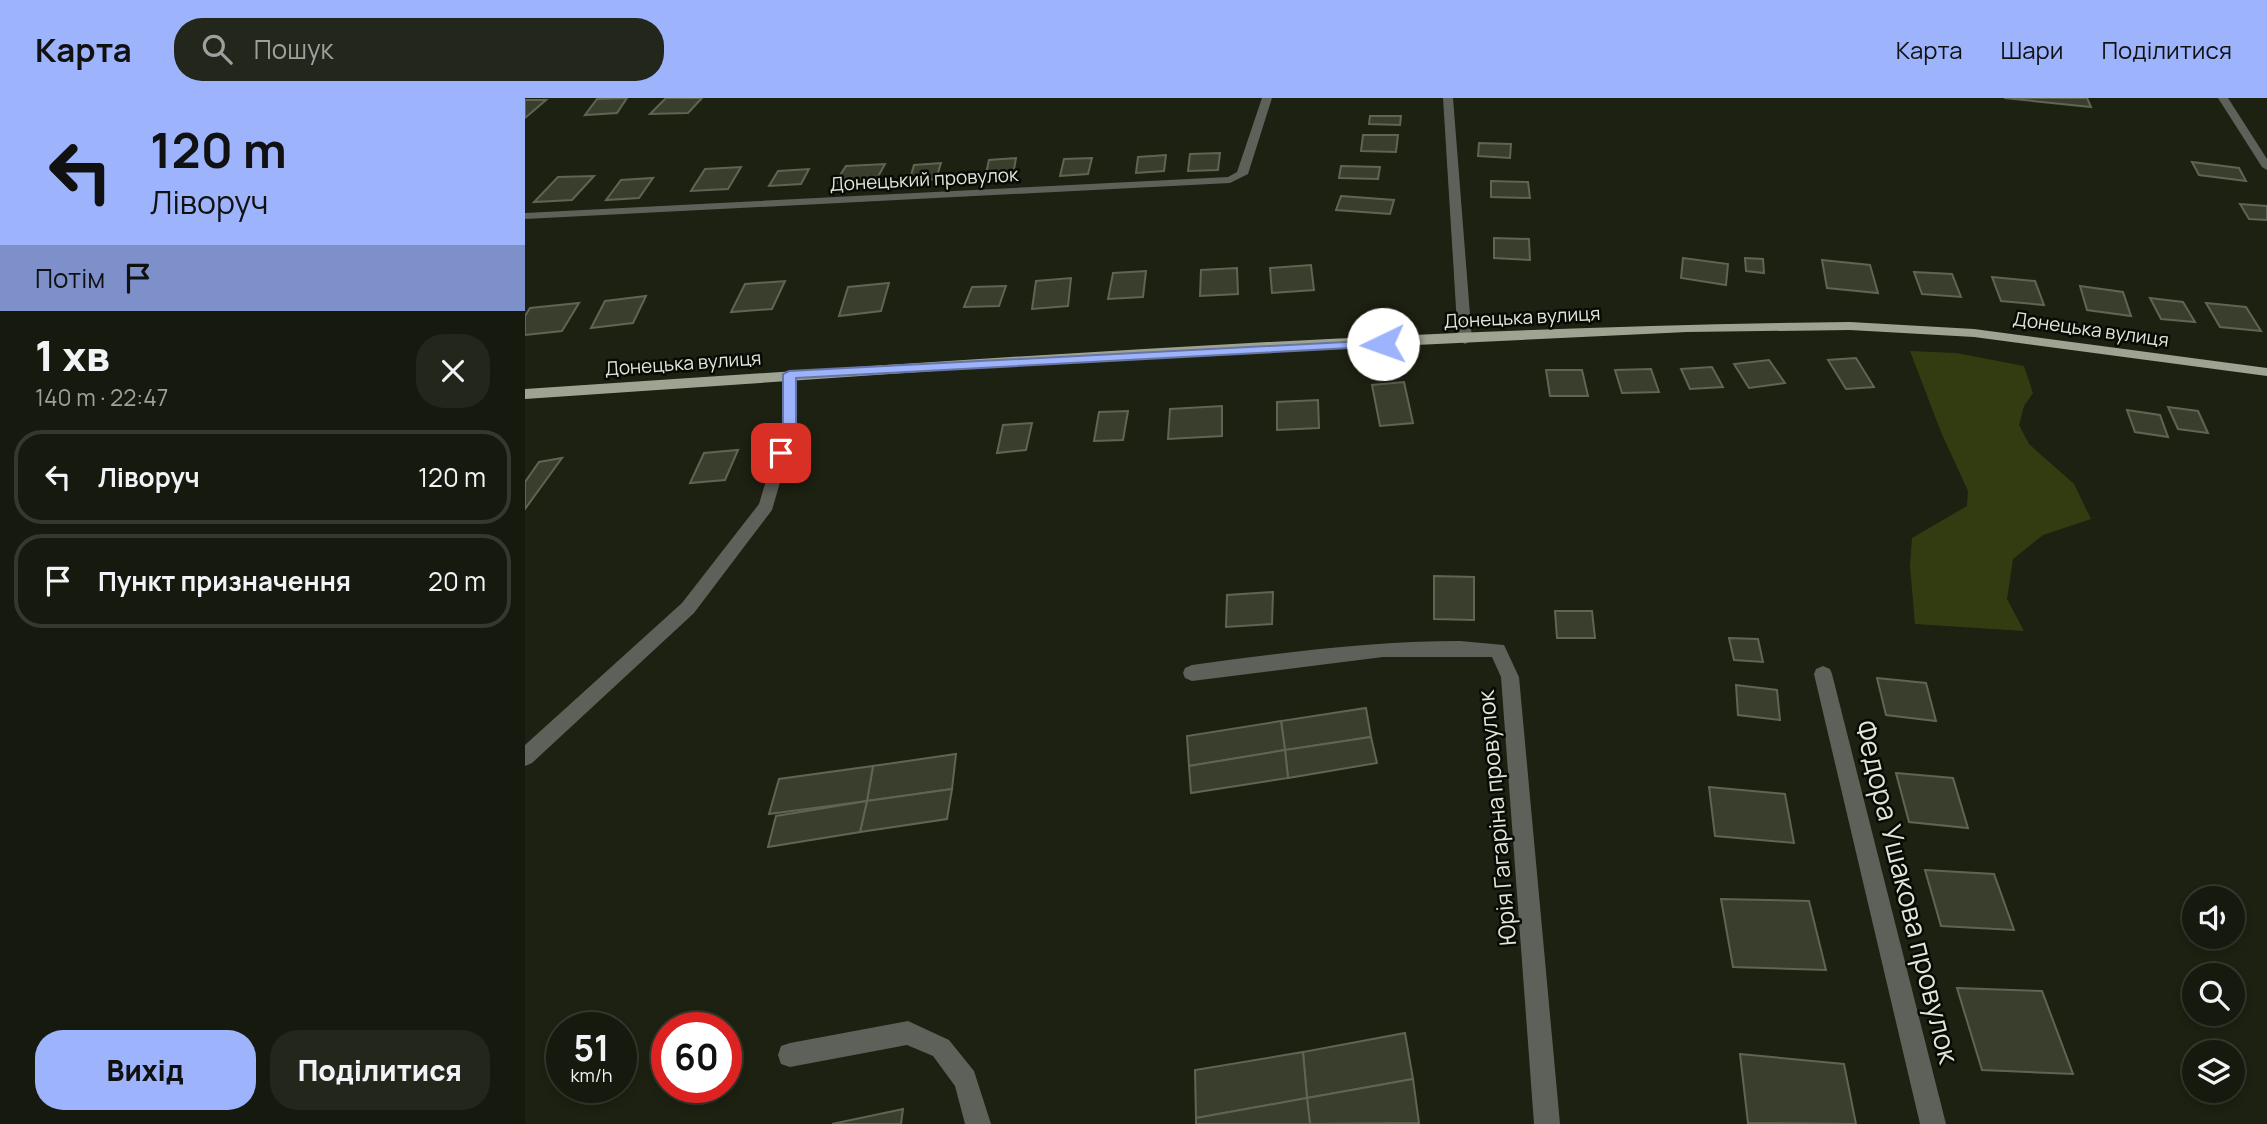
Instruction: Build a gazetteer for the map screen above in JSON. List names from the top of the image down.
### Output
{
  "streets": {
    "main road": ["Донецька вулиця"],
    "street": ["Донецький провулок", "Юрія Гагаріна провулок", "Федора Ушакова провулок"]
  },
  "page": {
    "header": "Карта",
    "search": "Пошук",
    "nav": ["Карта", "Шари", "Поділитися"],
    "turn": ["120 m", "Ліворуч"],
    "then": "Потім",
    "heading": ["1 хв", "140 m · 22:47"],
    "list": [
      {
        "name": "Ліворуч",
        "value": "120 m"
      },
      {
        "name": "Пункт призначення",
        "value": "20 m"
      }
    ],
    "speed": "51 km/h",
    "limit": "60",
    "buttons": ["Вихід", "Поділитися"]
  }
}
